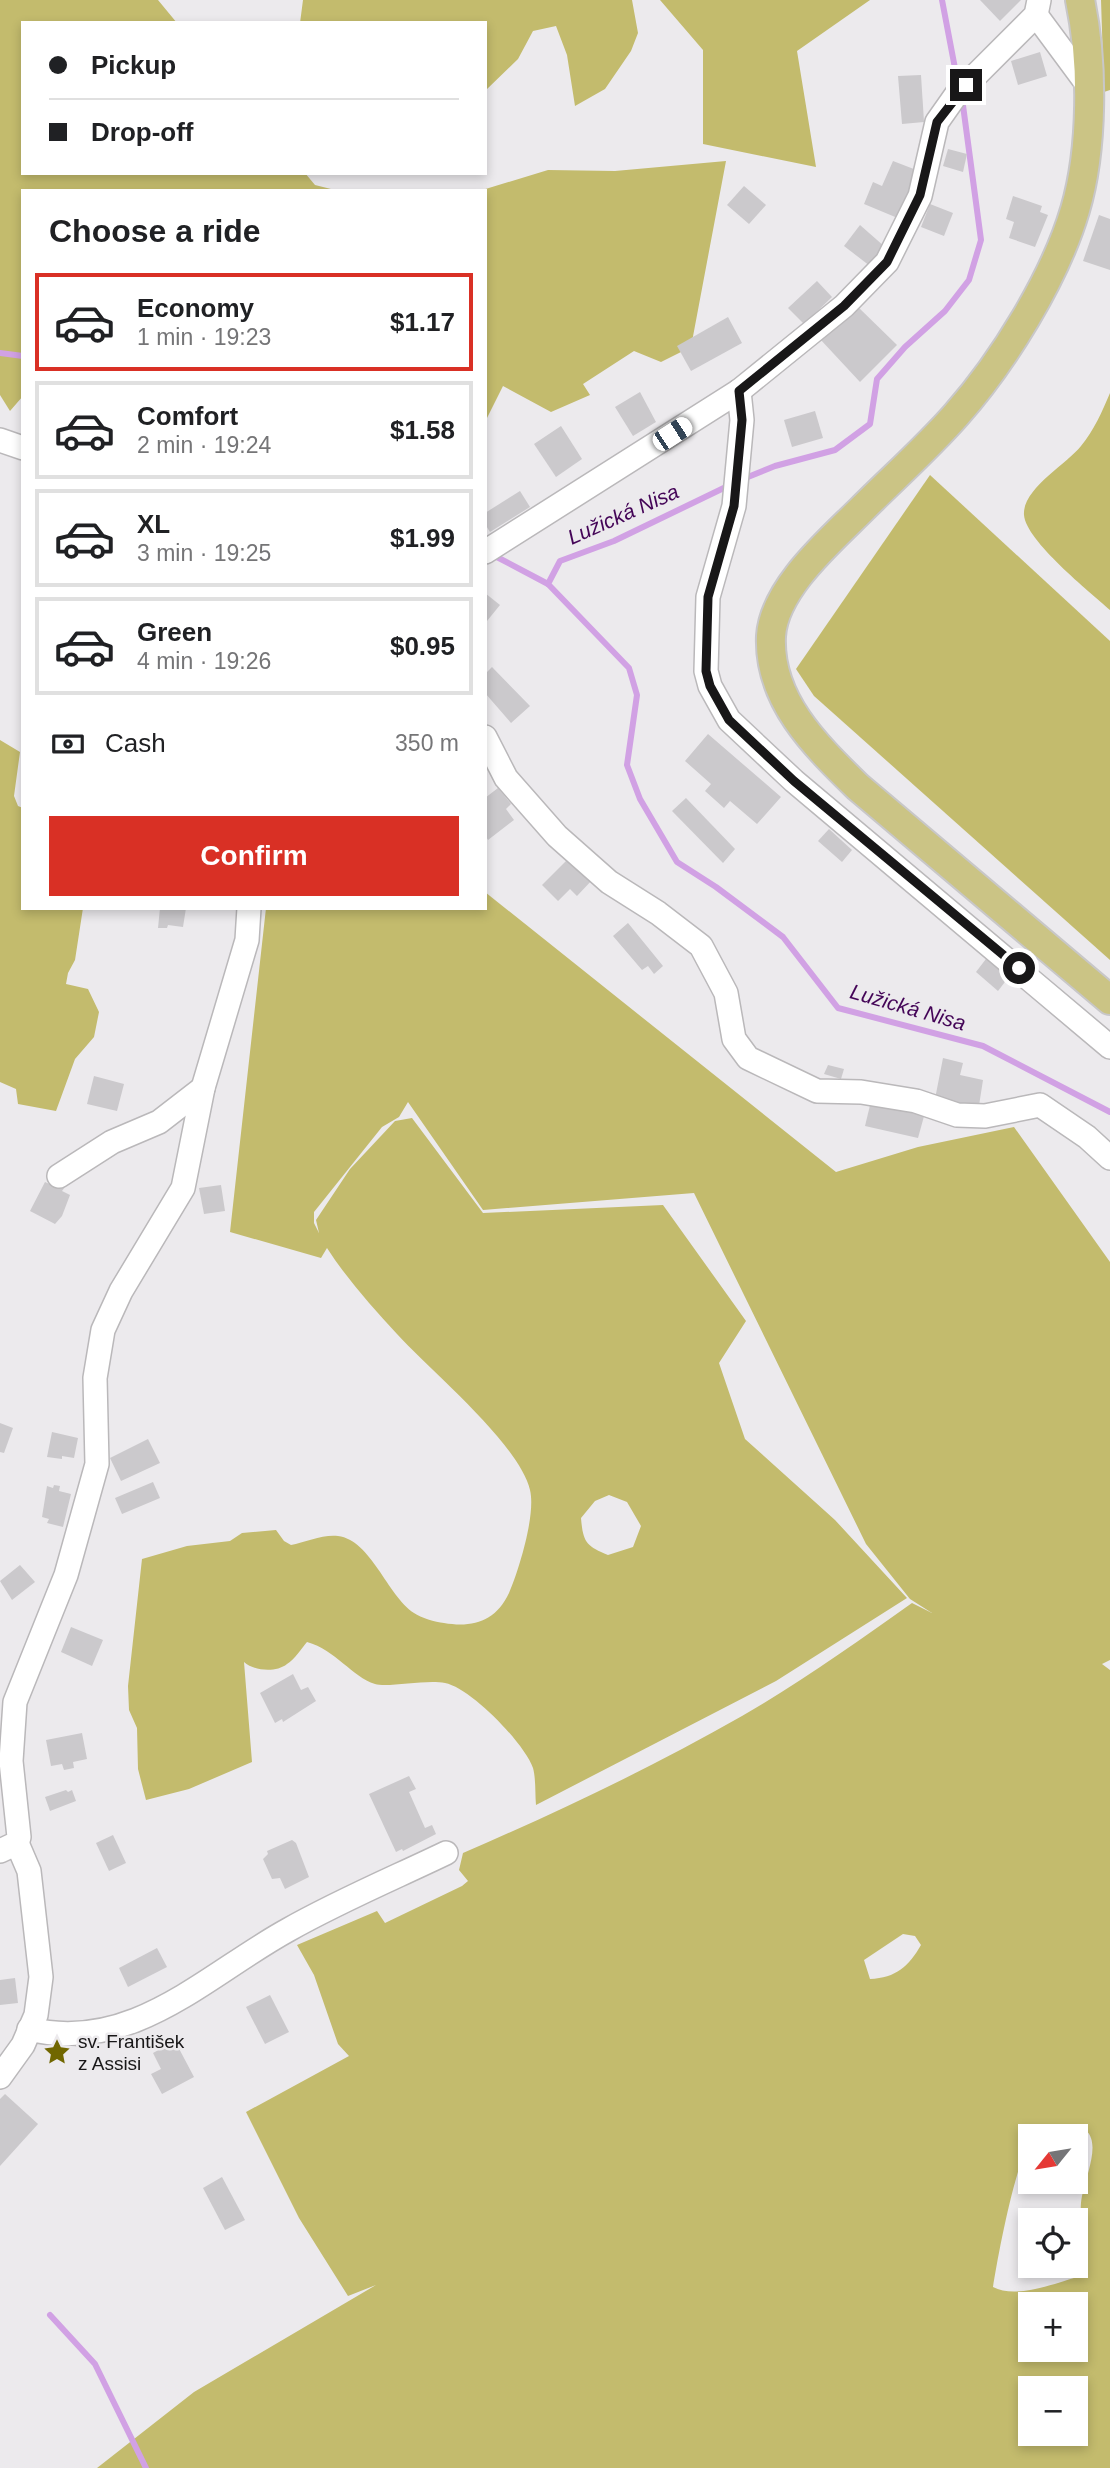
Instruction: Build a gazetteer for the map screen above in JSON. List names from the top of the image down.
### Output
{
  "water": ["Lužická Nisa"],
  "places": {
    "place": ["sv. František z Assisi"]
  },
  "north": "bottom left",
  "page": {
    "banner": ["Pickup", "Drop-off"],
    "heading": "Choose a ride",
    "list": [
      {
        "name": "Economy",
        "note": "1 min · 19:23",
        "value": "$1.17"
      },
      {
        "name": "Comfort",
        "note": "2 min · 19:24",
        "value": "$1.58"
      },
      {
        "name": "XL",
        "note": "3 min · 19:25",
        "value": "$1.99"
      },
      {
        "name": "Green",
        "note": "4 min · 19:26",
        "value": "$0.95"
      }
    ],
    "pay": ["Cash", "350 m"],
    "buttons": "Confirm",
    "map_buttons": ["+", "−"]
  }
}
